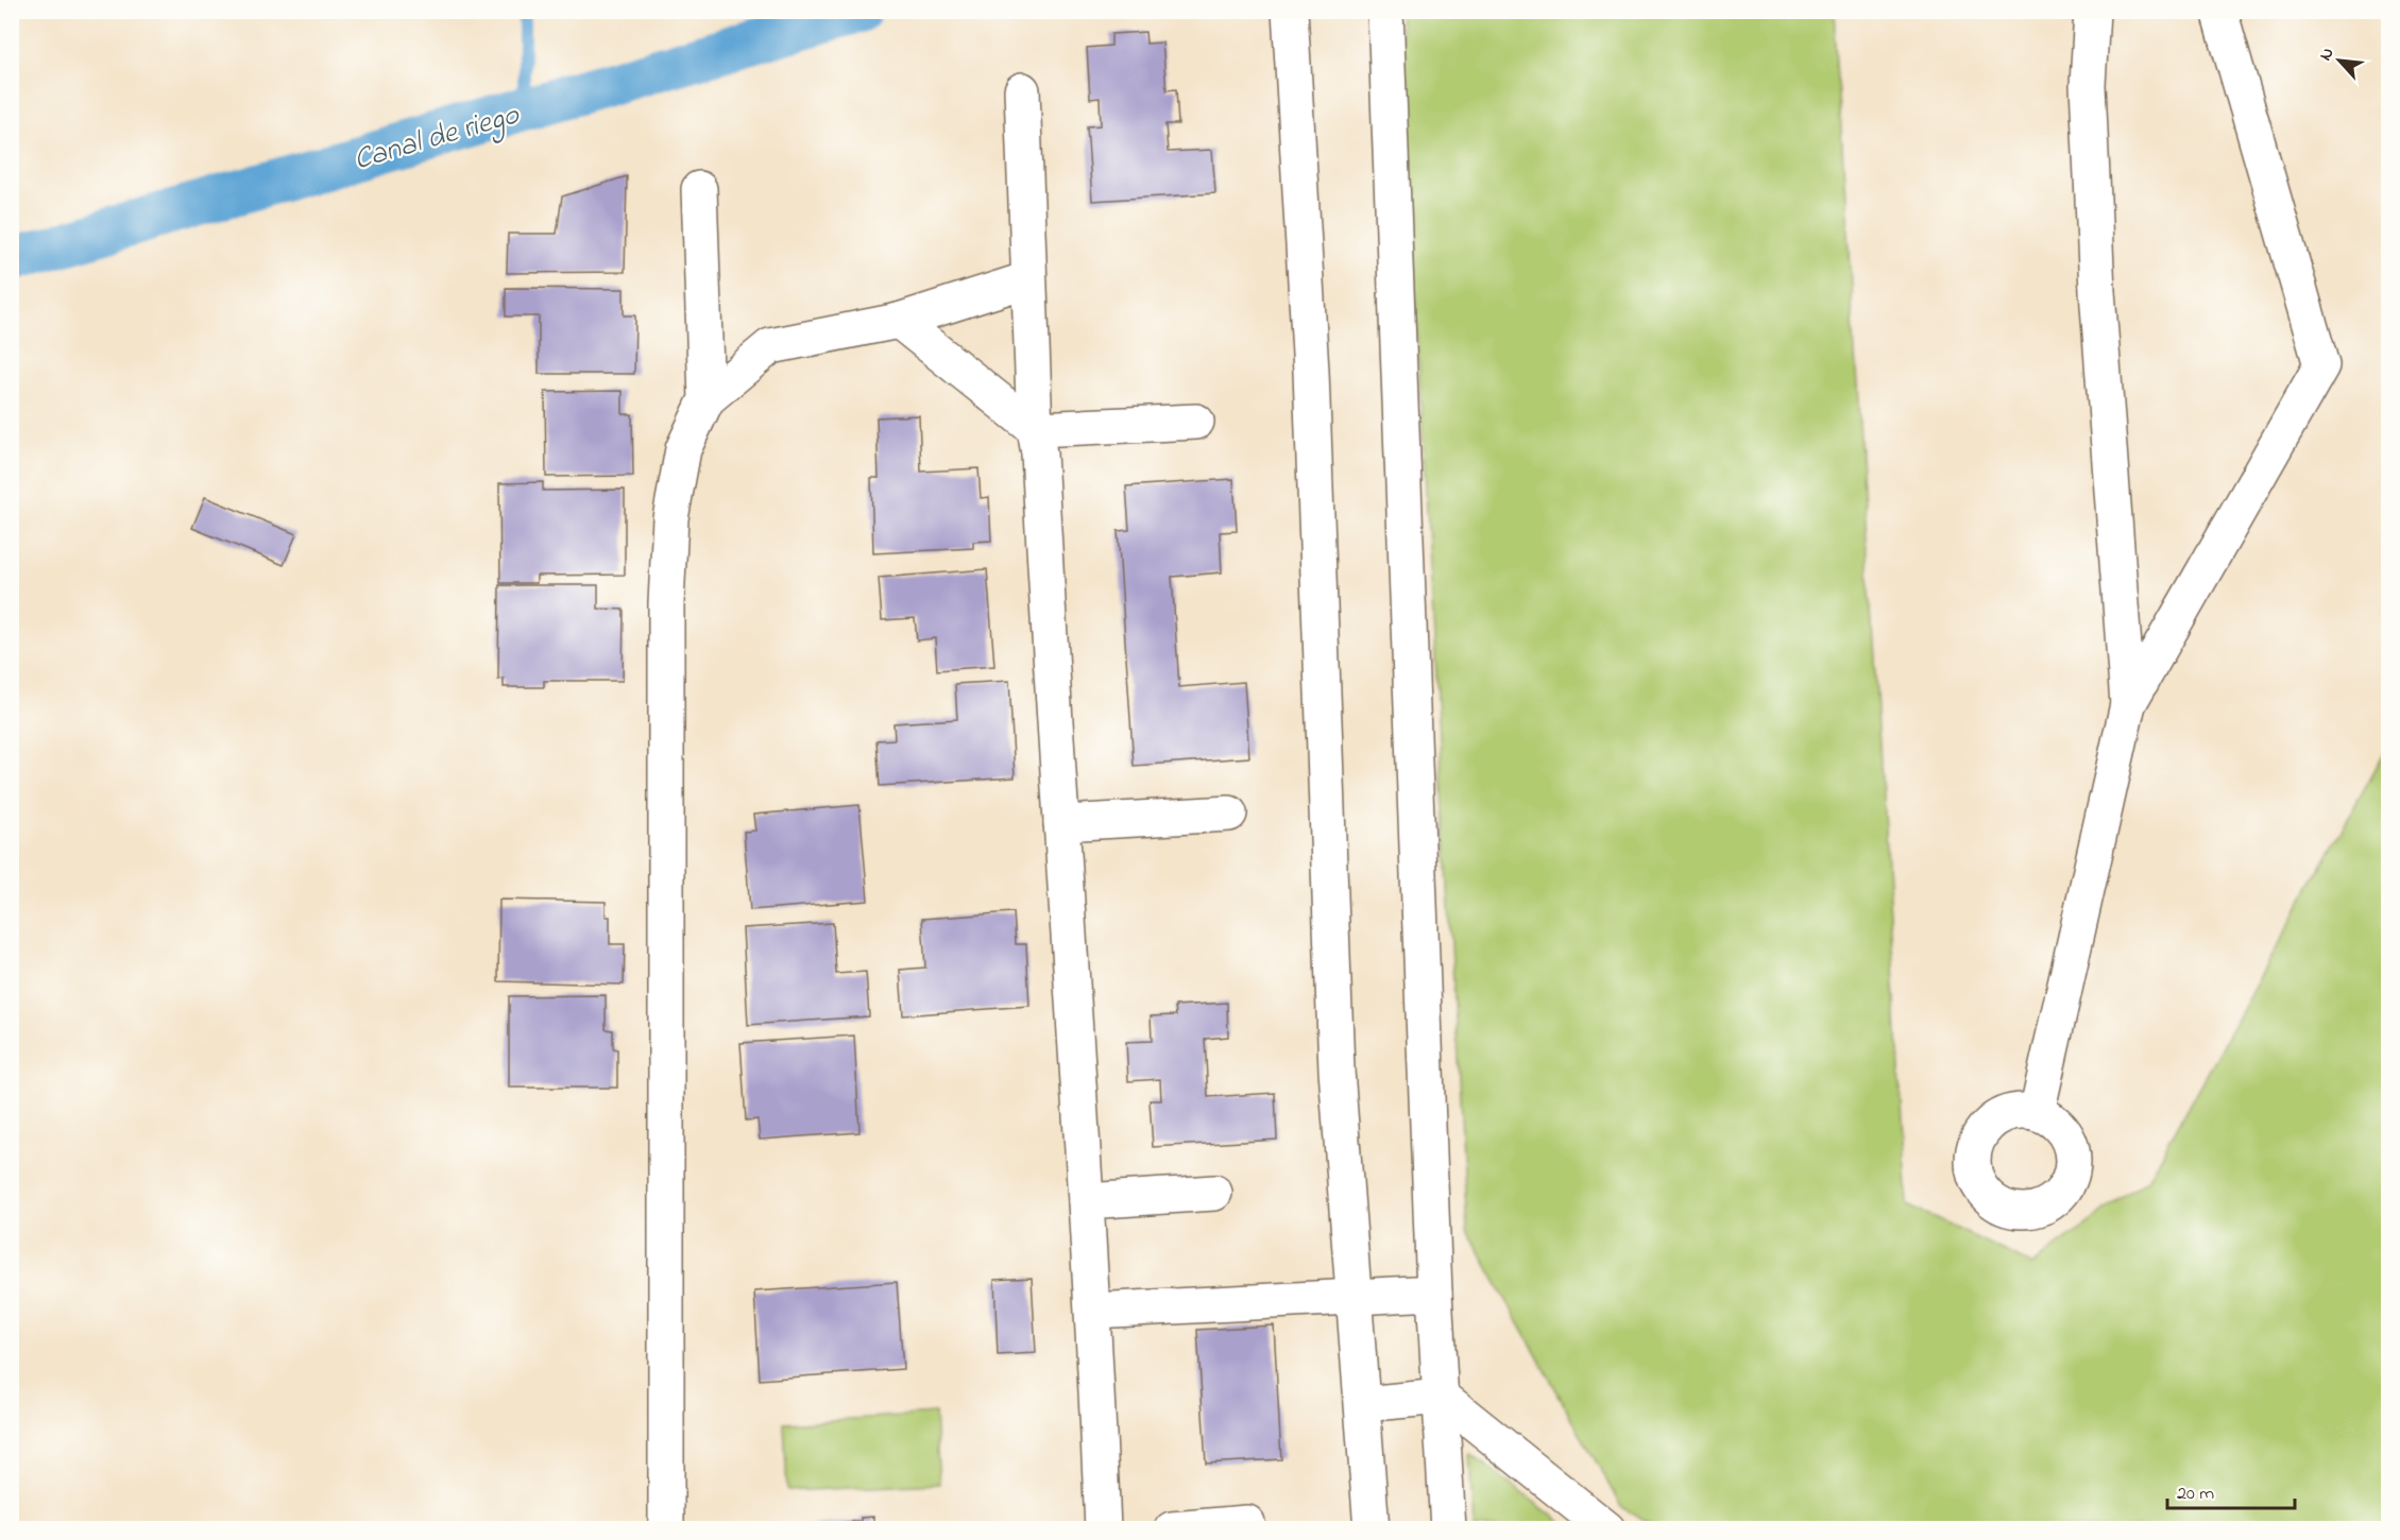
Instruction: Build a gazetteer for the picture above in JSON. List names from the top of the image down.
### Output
{
  "water": ["Canal de riego"],
  "scale_bar": "20 m",
  "north": "top left"
}
